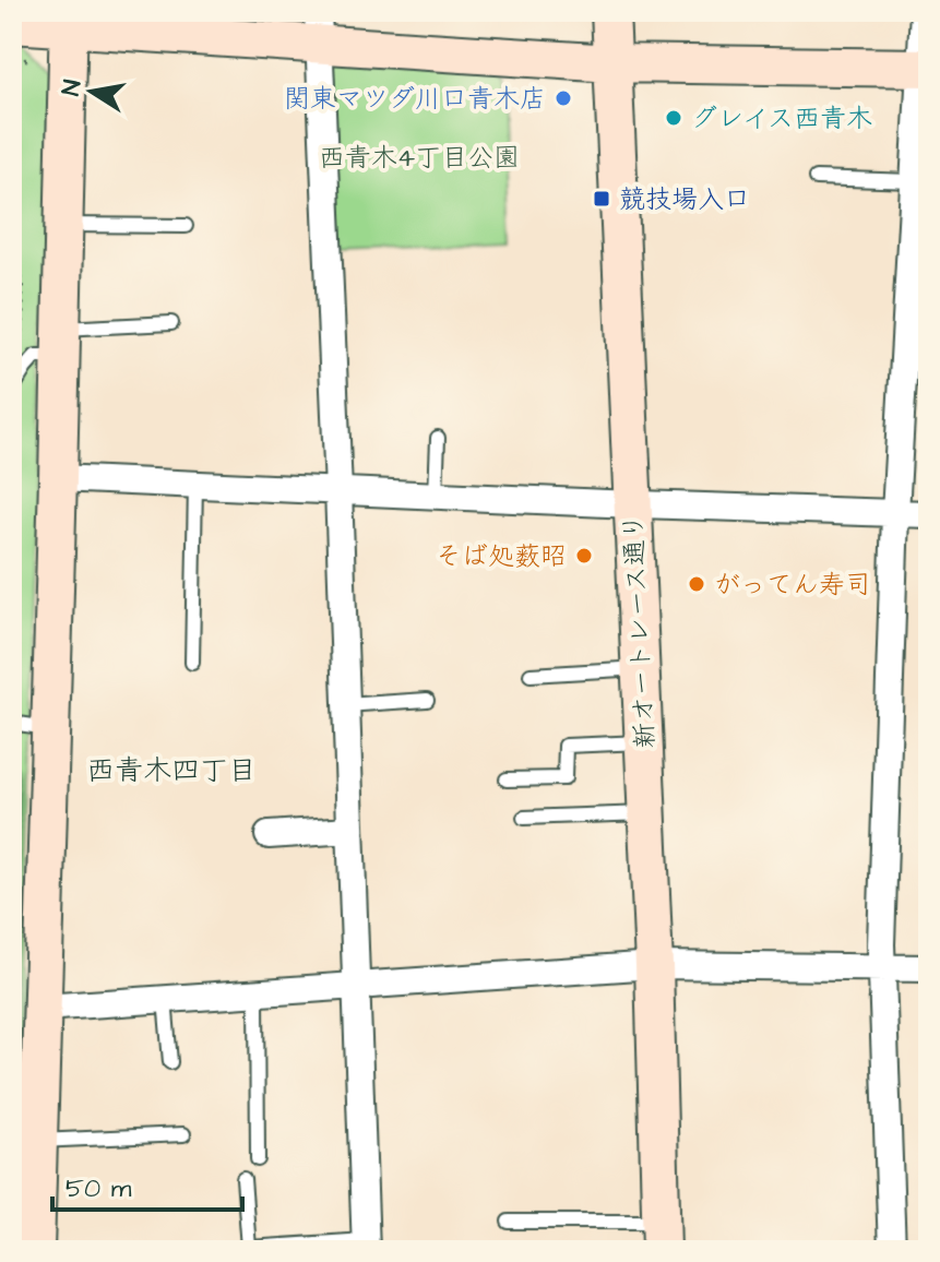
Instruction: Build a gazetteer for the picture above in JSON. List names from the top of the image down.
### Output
{
  "streets": {
    "street": ["新オートレース通り"]
  },
  "districts": ["西青木四丁目"],
  "parks": ["西青木4丁目公園"],
  "places": {
    "other": [
      "関東マツダ川口青木店",
      "グレイス西青木",
      "そば処薮昭",
      "がってん寿司"
    ],
    "transit": ["競技場入口"]
  },
  "scale_bar": "50 m",
  "north": "left"
}
